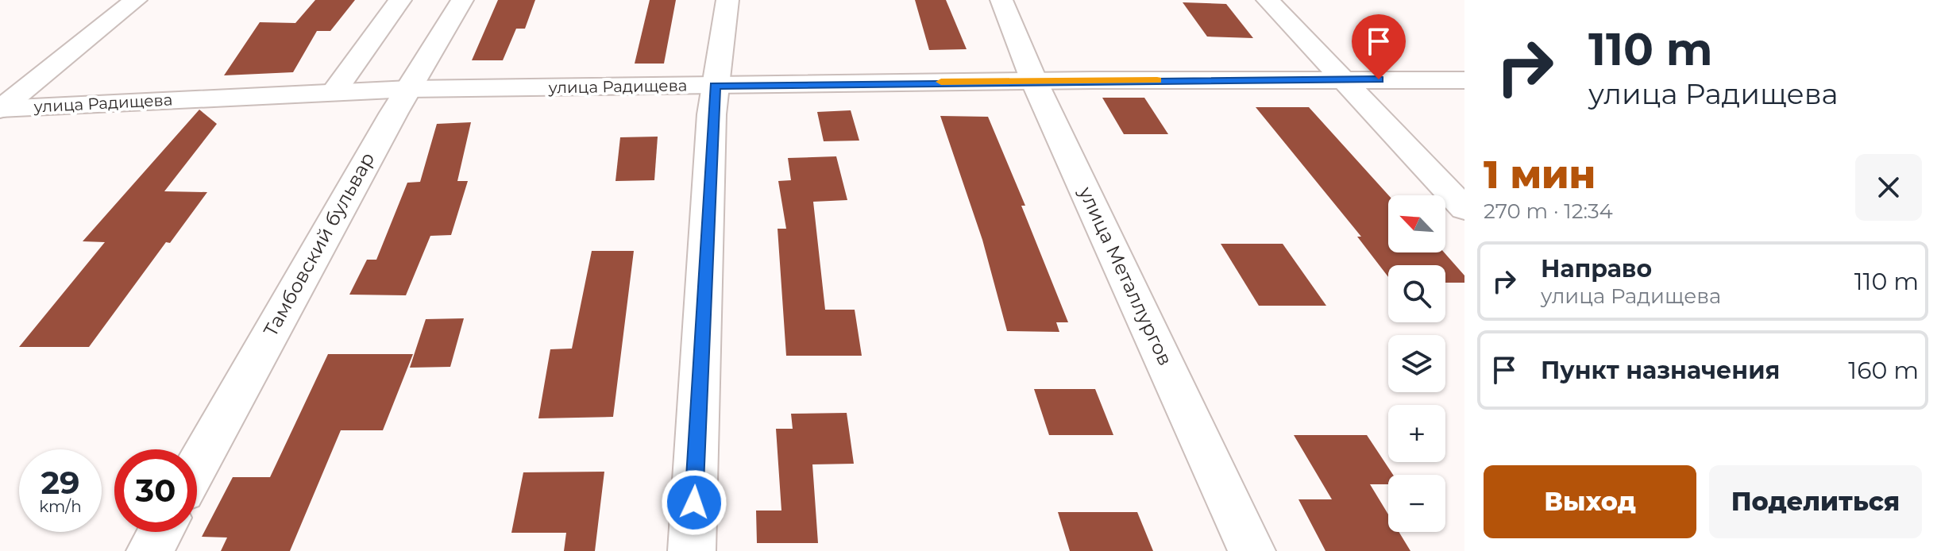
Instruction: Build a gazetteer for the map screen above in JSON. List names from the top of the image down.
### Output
{
  "streets": {
    "street": ["улица Радищева", "Тамбовский бульвар", "улица Металлургов"]
  },
  "crossings": [
    ["улица Радищева", "Тамбовский бульвар"],
    ["улица Радищева", "улица Металлургов"]
  ],
  "north": "top left",
  "page": {
    "turn": ["110 m", "улица Радищева"],
    "heading": ["1 мин", "270 m · 12:34"],
    "map_buttons": ["+", "−"],
    "list": [
      {
        "name": "Направо",
        "note": "улица Радищева",
        "value": "110 m"
      },
      {
        "name": "Пункт назначения",
        "value": "160 m"
      }
    ],
    "speed": "29 km/h",
    "limit": "30",
    "buttons": ["Выход", "Поделиться"]
  }
}
